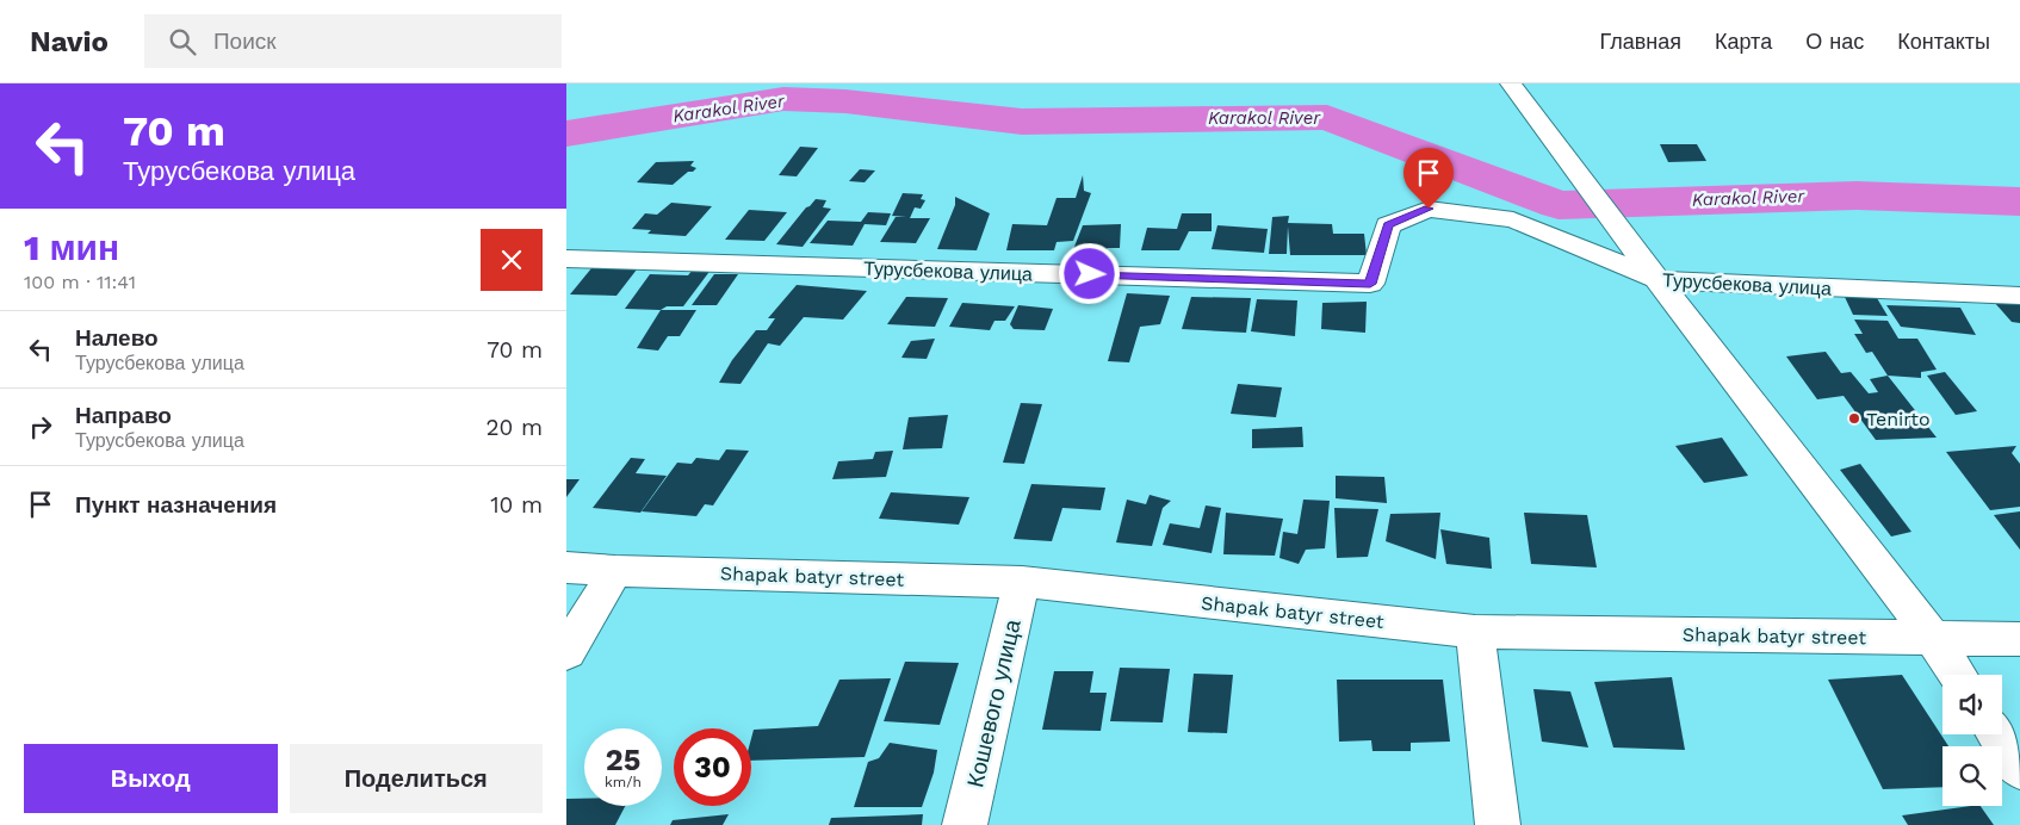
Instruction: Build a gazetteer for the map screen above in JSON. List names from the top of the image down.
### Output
{
  "streets": {
    "street": ["Турусбекова улица", "Shapak batyr street", "Кошевого улица"]
  },
  "crossings": [
    ["Shapak batyr street", "Кошевого улица"]
  ],
  "water": ["Karakol River"],
  "places": ["Tenirto"],
  "page": {
    "header": "Navio",
    "search": "Поиск",
    "nav": [
      "Главная",
      "Карта",
      "О нас",
      "Контакты"
    ],
    "turn": ["70 m", "Турусбекова улица"],
    "heading": ["1 мин", "100 m · 11:41"],
    "list": [
      {
        "name": "Налево",
        "note": "Турусбекова улица",
        "value": "70 m"
      },
      {
        "name": "Направо",
        "note": "Турусбекова улица",
        "value": "20 m"
      },
      {
        "name": "Пункт назначения",
        "value": "10 m"
      }
    ],
    "speed": "25 km/h",
    "limit": "30",
    "buttons": ["Выход", "Поделиться"]
  }
}
